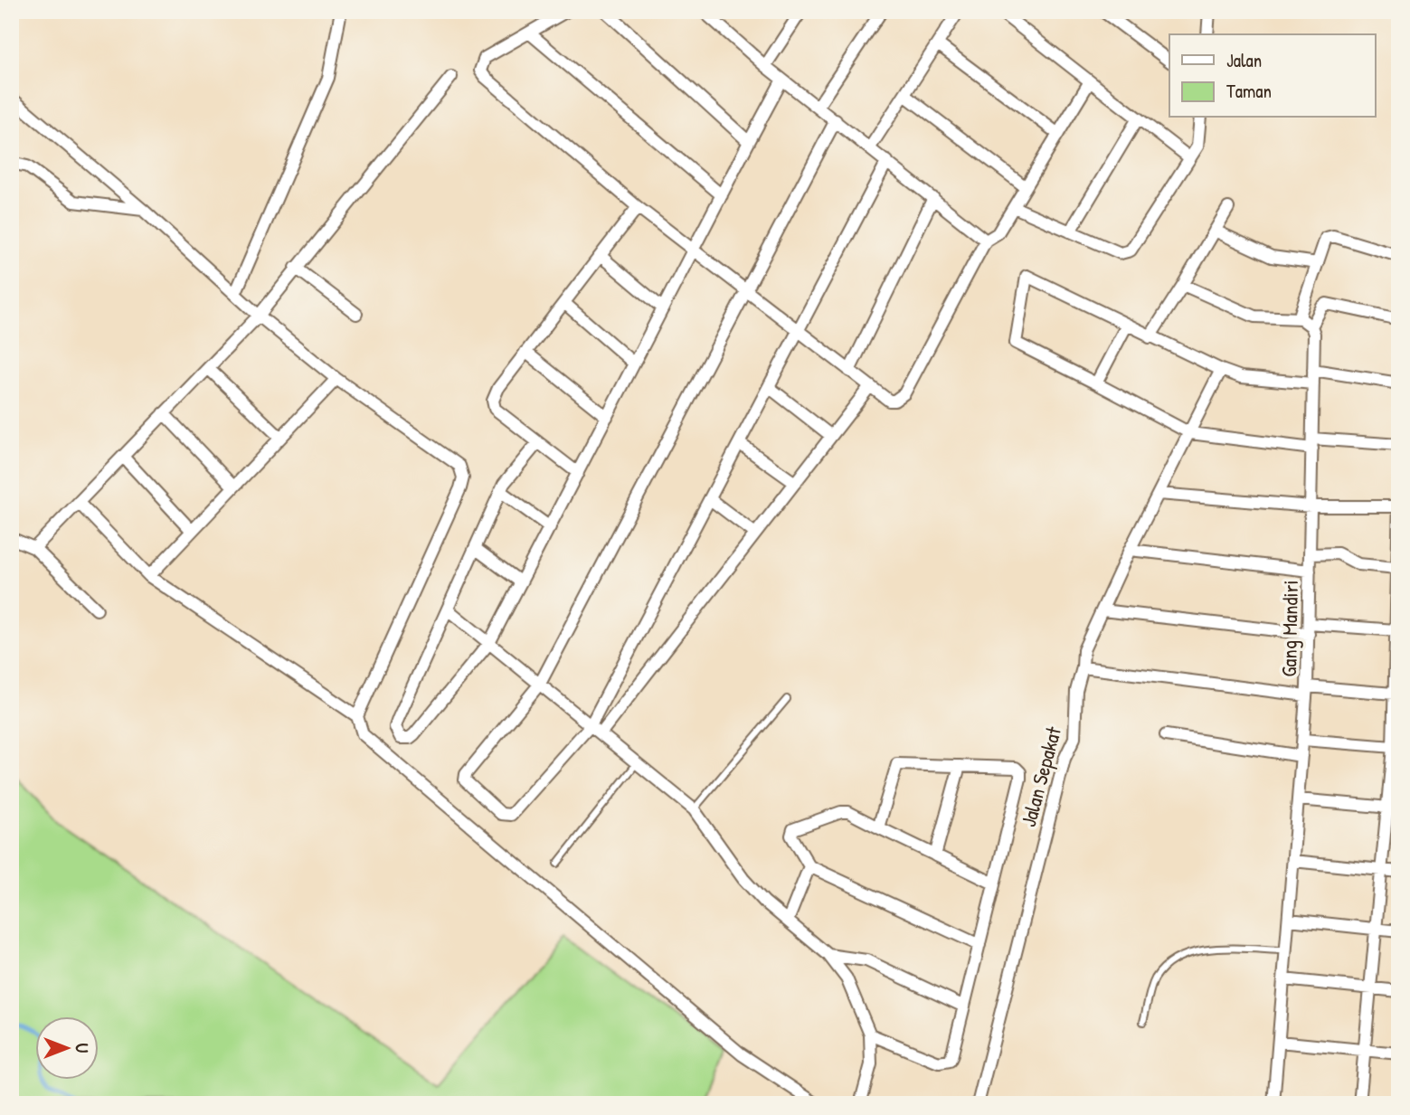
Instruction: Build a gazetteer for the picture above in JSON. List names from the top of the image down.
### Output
{
  "streets": {
    "street": ["Gang Mandiri", "Jalan Sepakat"]
  },
  "legend": ["Jalan", "Taman"],
  "north": "right"
}
